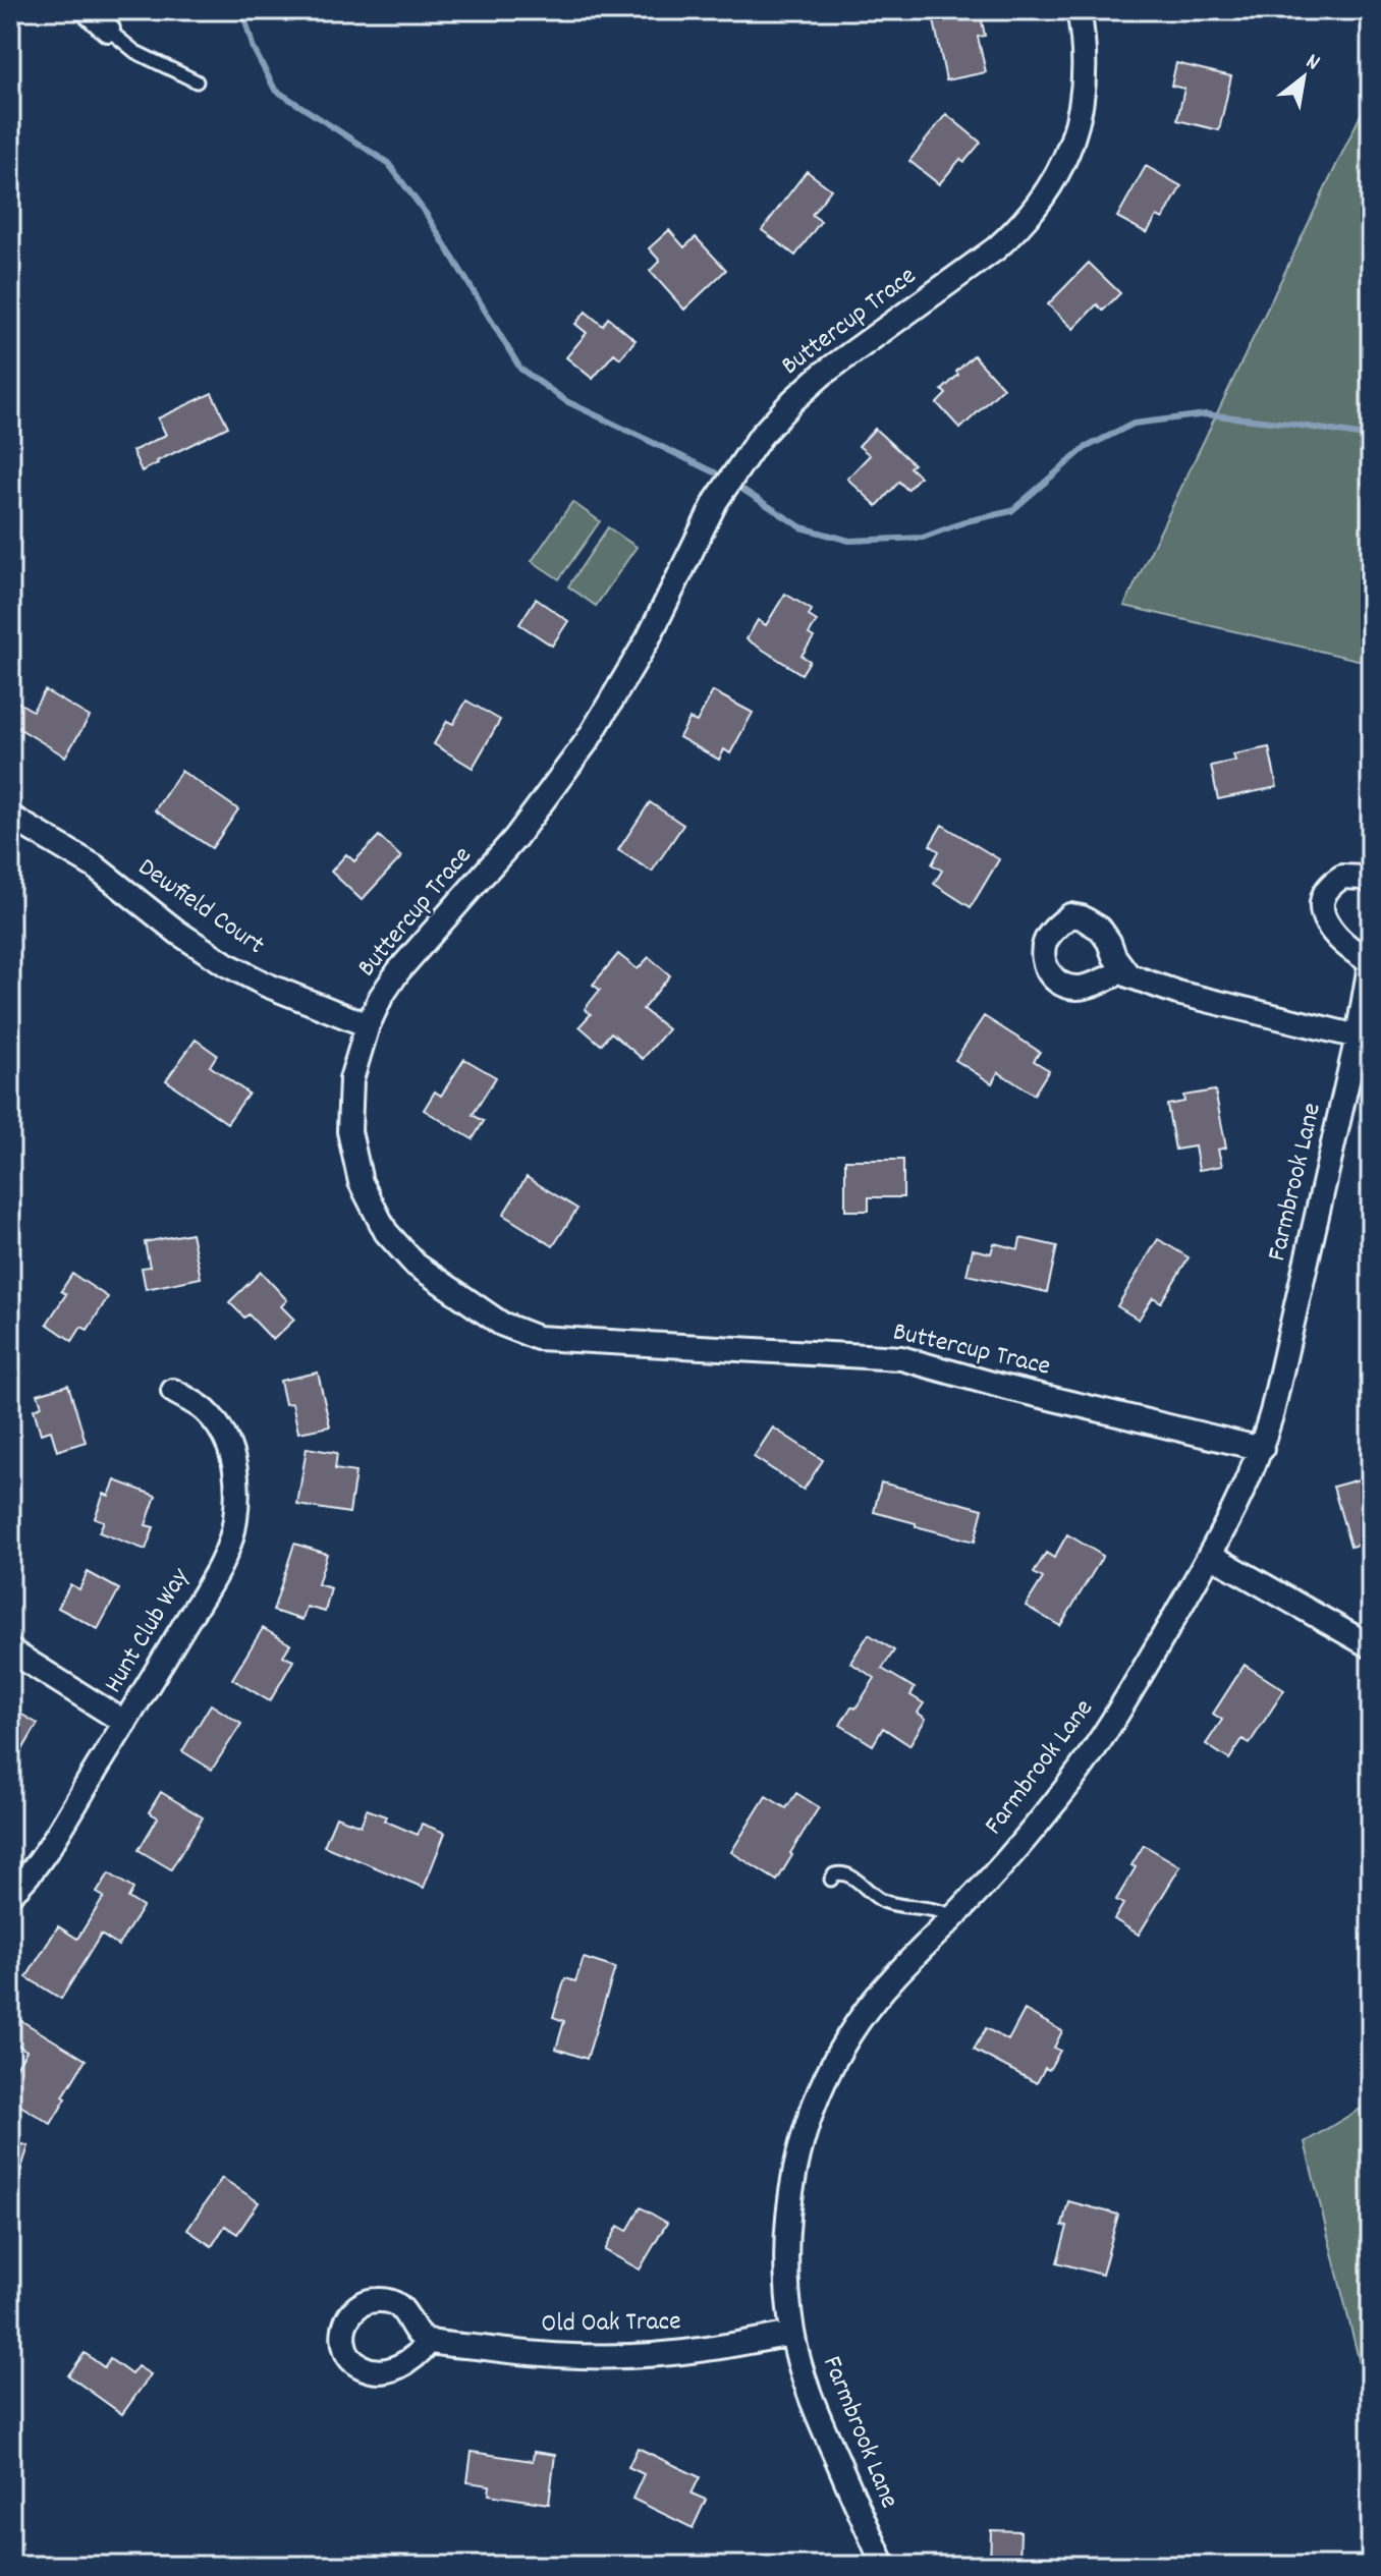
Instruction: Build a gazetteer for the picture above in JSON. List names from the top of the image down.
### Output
{
  "streets": {
    "street": [
      "Buttercup Trace",
      "Dewfield Court",
      "Farmbrook Lane",
      "Hunt Club Way",
      "Old Oak Trace"
    ]
  },
  "crossings": [
    ["Buttercup Trace", "Dewfield Court"],
    ["Buttercup Trace", "Farmbrook Lane"],
    ["Farmbrook Lane", "Old Oak Trace"]
  ],
  "north": "top right"
}
